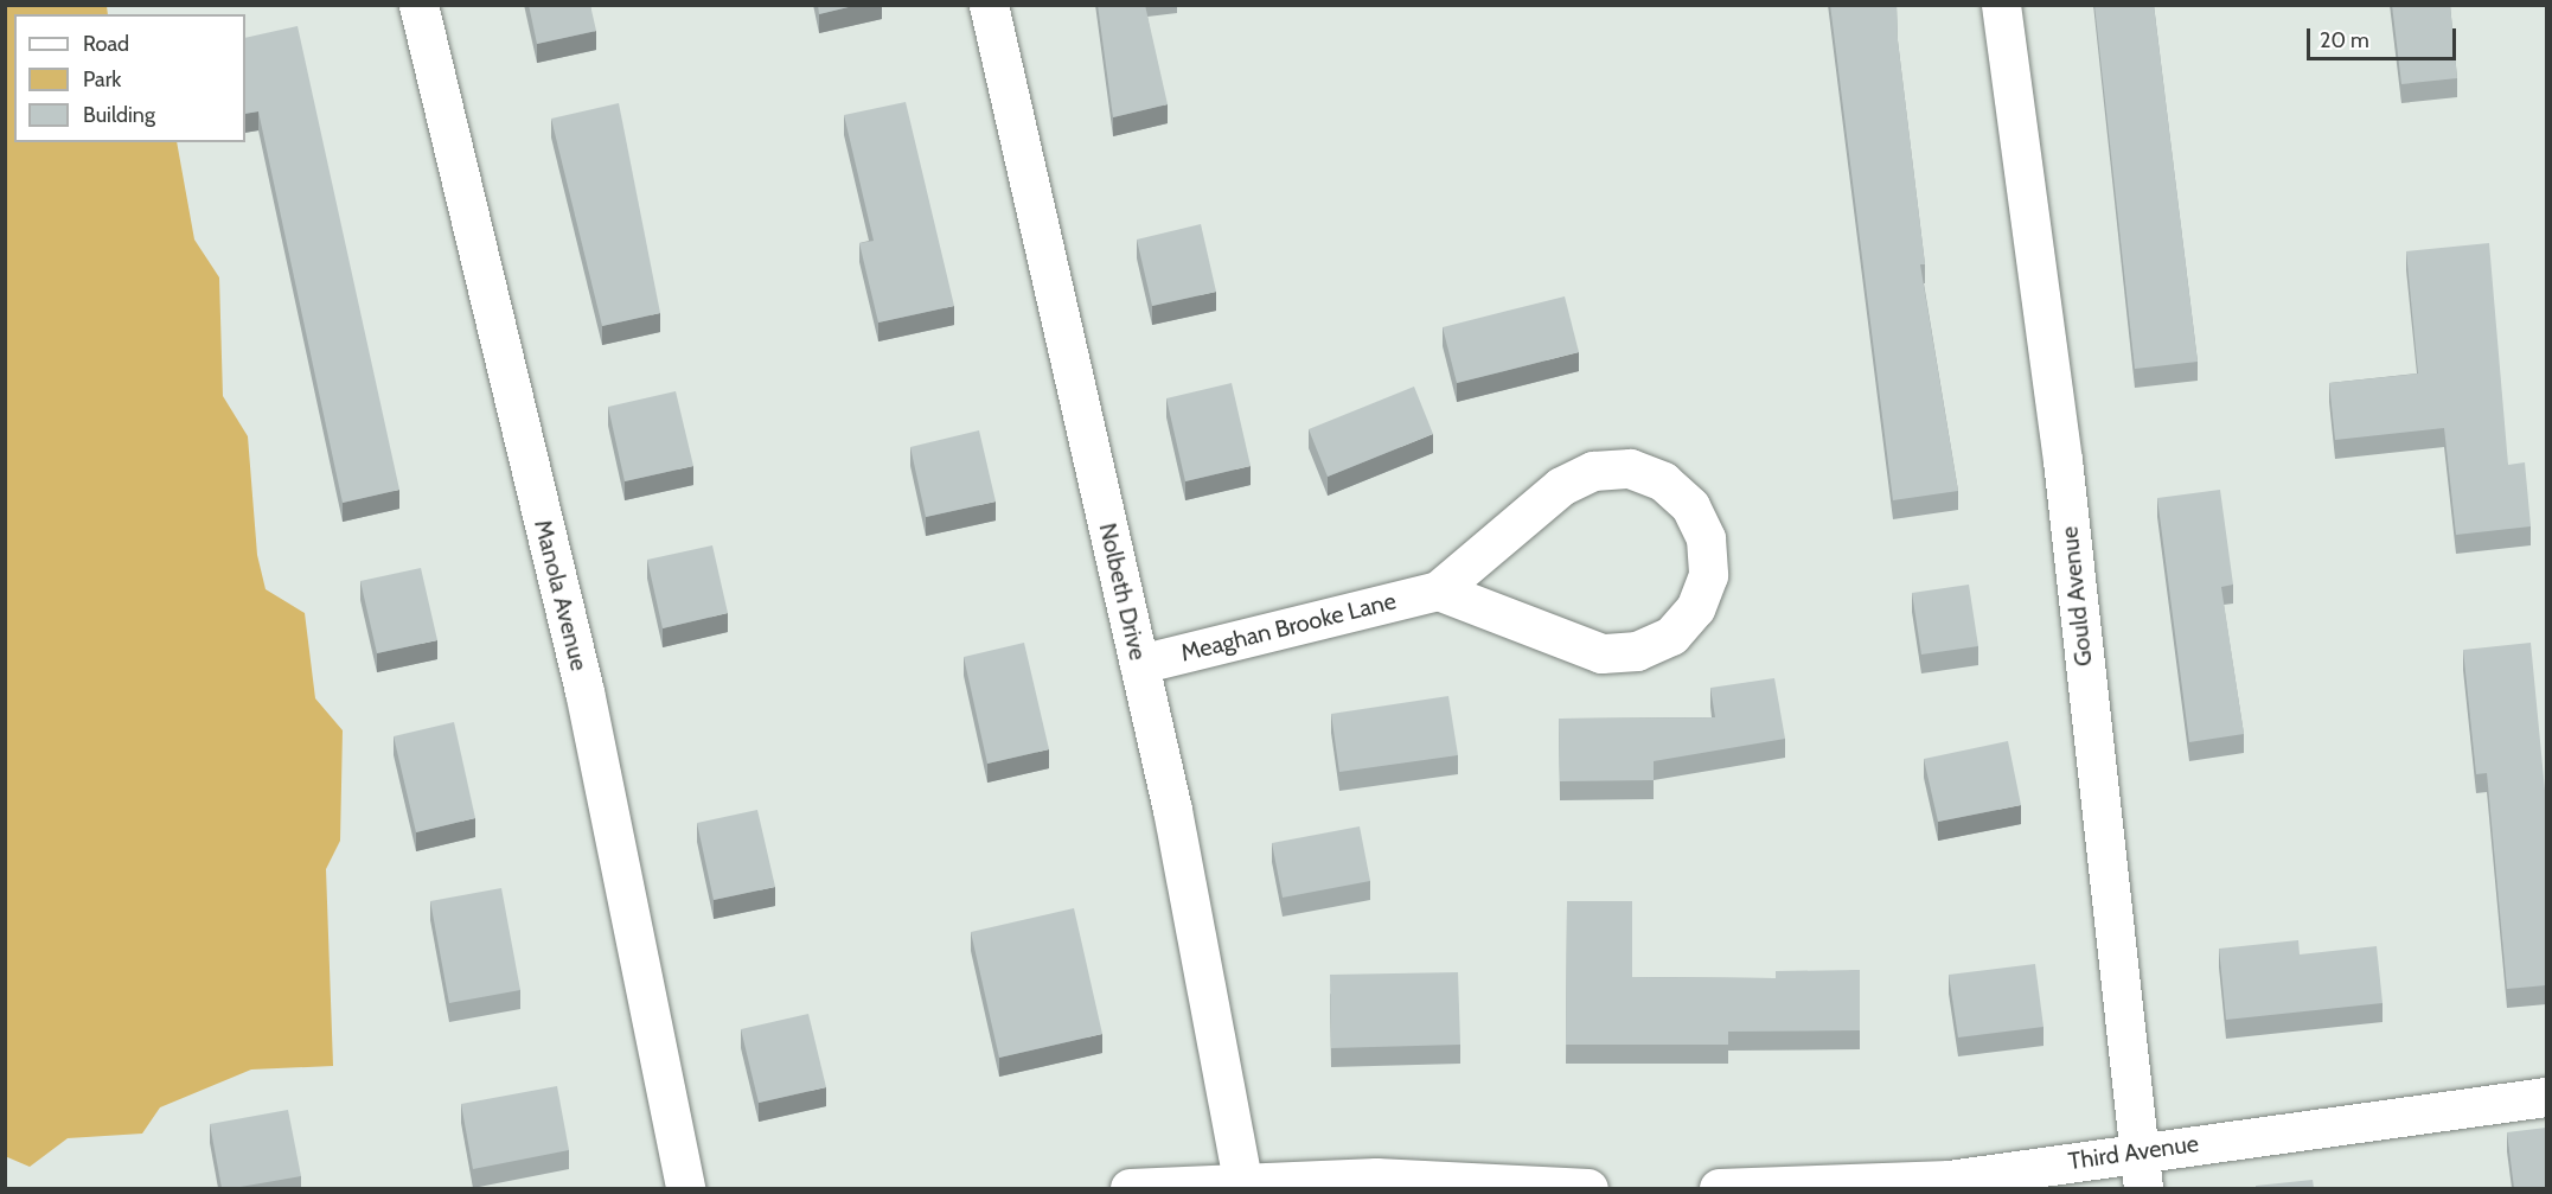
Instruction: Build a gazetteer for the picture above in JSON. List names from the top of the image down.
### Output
{
  "streets": {
    "street": [
      "Nolbeth Drive",
      "Manola Avenue",
      "Gould Avenue",
      "Meaghan Brooke Lane",
      "Third Avenue"
    ]
  },
  "crossings": [
    ["Nolbeth Drive", "Meaghan Brooke Lane"],
    ["Gould Avenue", "Third Avenue"]
  ],
  "legend": ["Road", "Park", "Building"],
  "scale_bar": "20 m"
}
